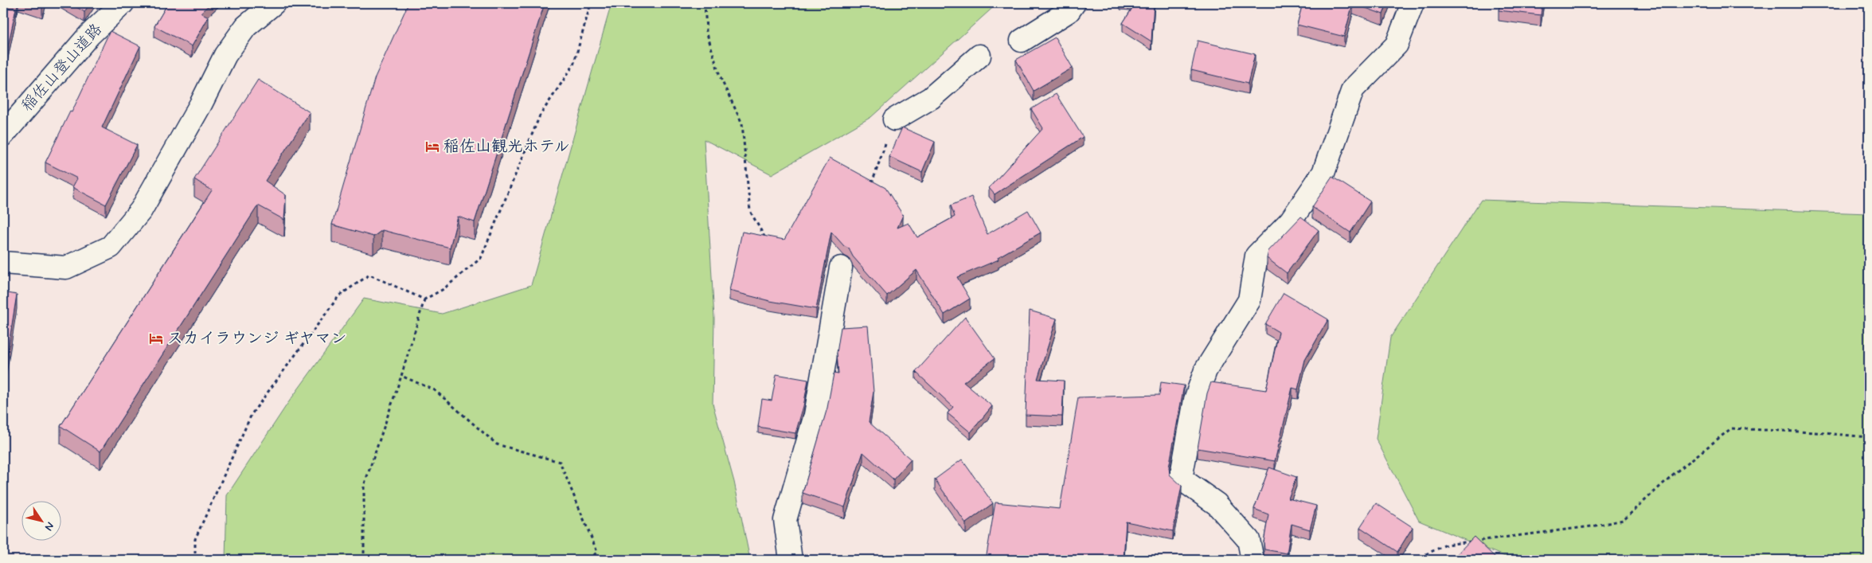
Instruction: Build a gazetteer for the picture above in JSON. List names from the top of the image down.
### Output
{
  "streets": {
    "street": ["稲佐山登山道路"]
  },
  "places": {
    "hotel": ["稲佐山観光ホテル", "スカイラウンジ ギヤマン"]
  },
  "north": "bottom right"
}
